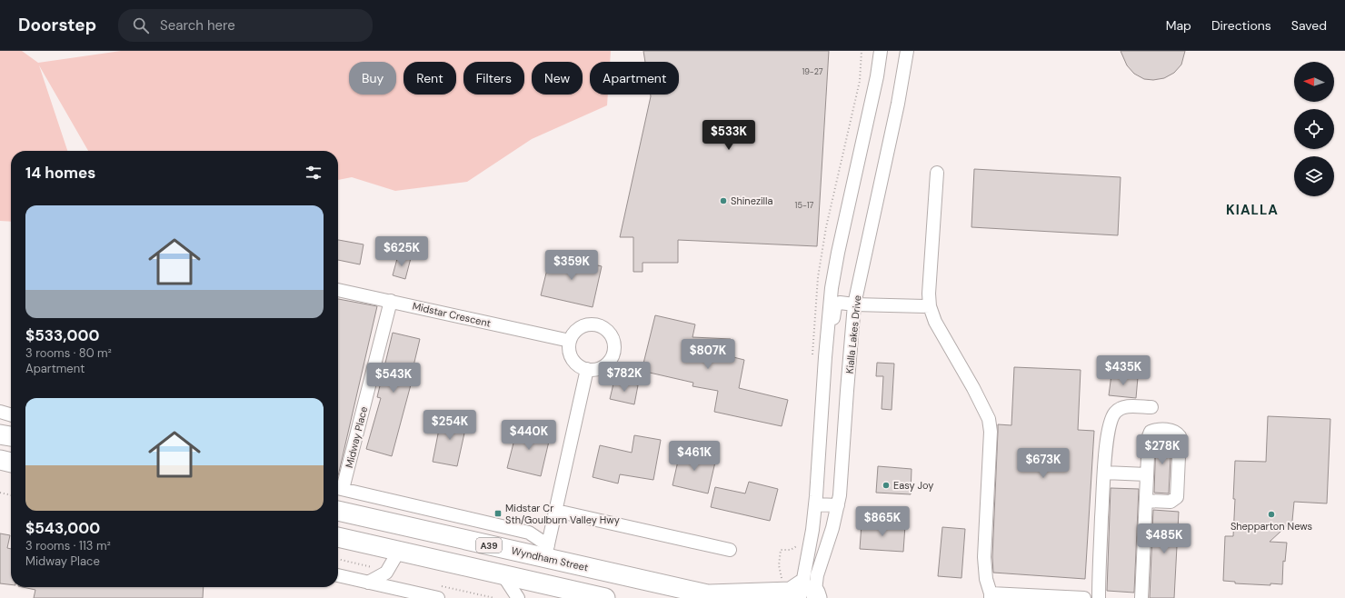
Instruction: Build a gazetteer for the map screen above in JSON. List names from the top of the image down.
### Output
{
  "streets": {
    "highway": ["A39", "Wyndham Street"],
    "street": ["Midstar Crescent", "Kialla Lakes Drive", "Midway Place"]
  },
  "crossings": [
    ["Midstar Crescent", "Midway Place"],
    ["Kialla Lakes Drive", "Wyndham Street"]
  ],
  "districts": ["KIALLA"],
  "places": {
    "other": ["Shinezilla", "Easy Joy", "Shepparton News"],
    "transit": ["Midstar Cr Sth/Goulburn Valley Hwy"]
  },
  "house_numbers": ["19-27", "15-17"],
  "north": "left",
  "page": {
    "header": "Doorstep",
    "search": "Search here",
    "nav": ["Map", "Directions", "Saved"],
    "chip": [
      "Buy",
      "Rent",
      "Filters",
      "New",
      "Apartment"
    ],
    "price": [
      "$533K",
      "$625K",
      "$359K",
      "$807K",
      "$435K",
      "$782K",
      "$543K",
      "$254K",
      "$440K",
      "$278K",
      "$461K",
      "$673K",
      "$865K",
      "$485K"
    ],
    "heading": "14 homes",
    "list": [
      {
        "name": "$533,000",
        "note": "3 rooms · 80 m² · Apartment"
      },
      {
        "name": "$543,000",
        "note": "3 rooms · 113 m² · Midway Place"
      }
    ]
  }
}
